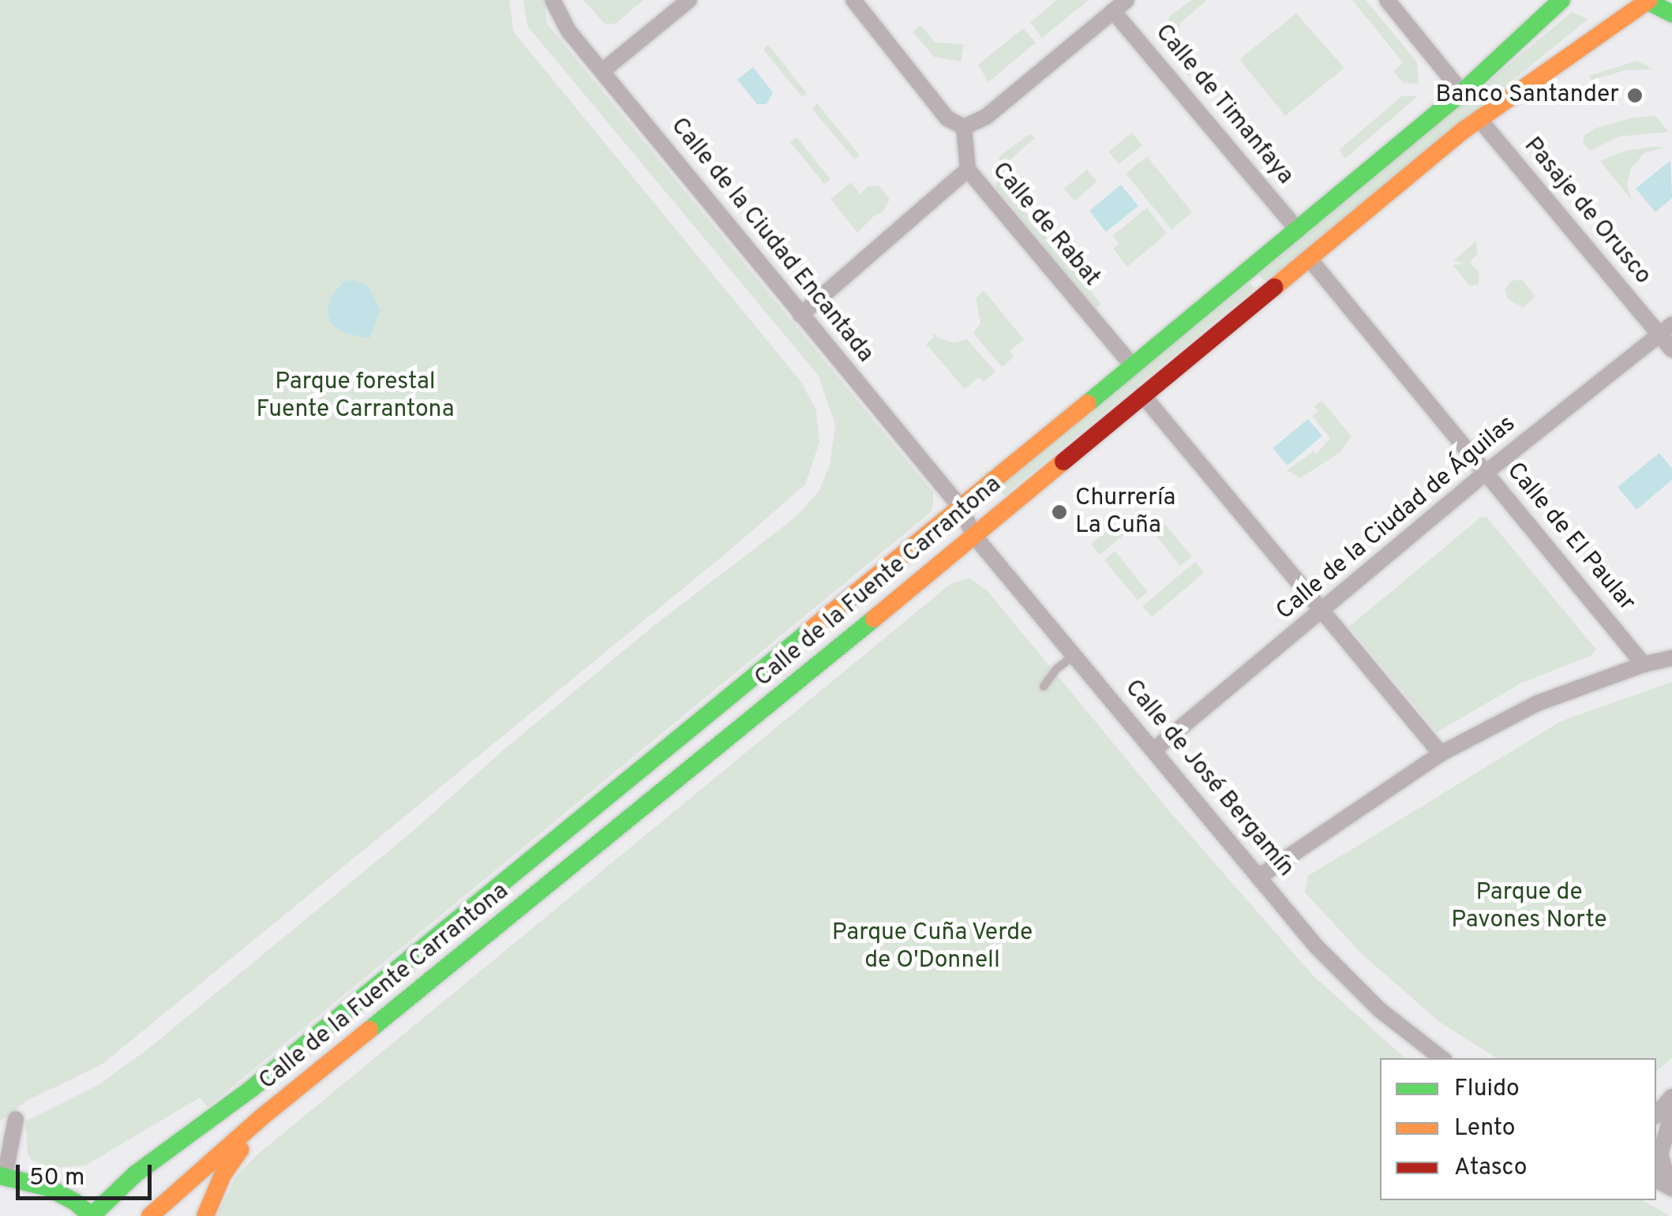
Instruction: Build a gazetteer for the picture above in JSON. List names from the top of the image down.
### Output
{
  "streets": {
    "main road": ["Calle de la Fuente Carrantona"],
    "street": [
      "Calle de Timanfaya",
      "Pasaje de Orusco",
      "Calle de Rabat",
      "Calle de la Ciudad Encantada",
      "Calle de la Ciudad de Águilas",
      "Calle de El Paular",
      "Calle de José Bergamín"
    ]
  },
  "crossings": [
    ["Calle de Timanfaya", "Calle de la Fuente Carrantona"],
    ["Pasaje de Orusco", "Calle de la Ciudad de Águilas"],
    ["Pasaje de Orusco", "Calle de la Fuente Carrantona"],
    ["Calle de Rabat", "Calle de la Fuente Carrantona"],
    ["Calle de la Ciudad Encantada", "Calle de la Fuente Carrantona"],
    ["Calle de la Ciudad Encantada", "Calle de José Bergamín"],
    ["Calle de la Ciudad de Águilas", "Calle de El Paular"],
    ["Calle de la Ciudad de Águilas", "Calle de José Bergamín"],
    ["Calle de El Paular", "Calle de la Fuente Carrantona"],
    ["Calle de la Fuente Carrantona", "Calle de José Bergamín"]
  ],
  "parks": ["Parque forestal Fuente Carrantona", "Parque de Pavones Norte", "Parque Cuña Verde de O'Donnell"],
  "places": ["Banco Santander", "Churrería La Cuña"],
  "legend": ["Fluido", "Lento", "Atasco"],
  "scale_bar": "50 m"
}
